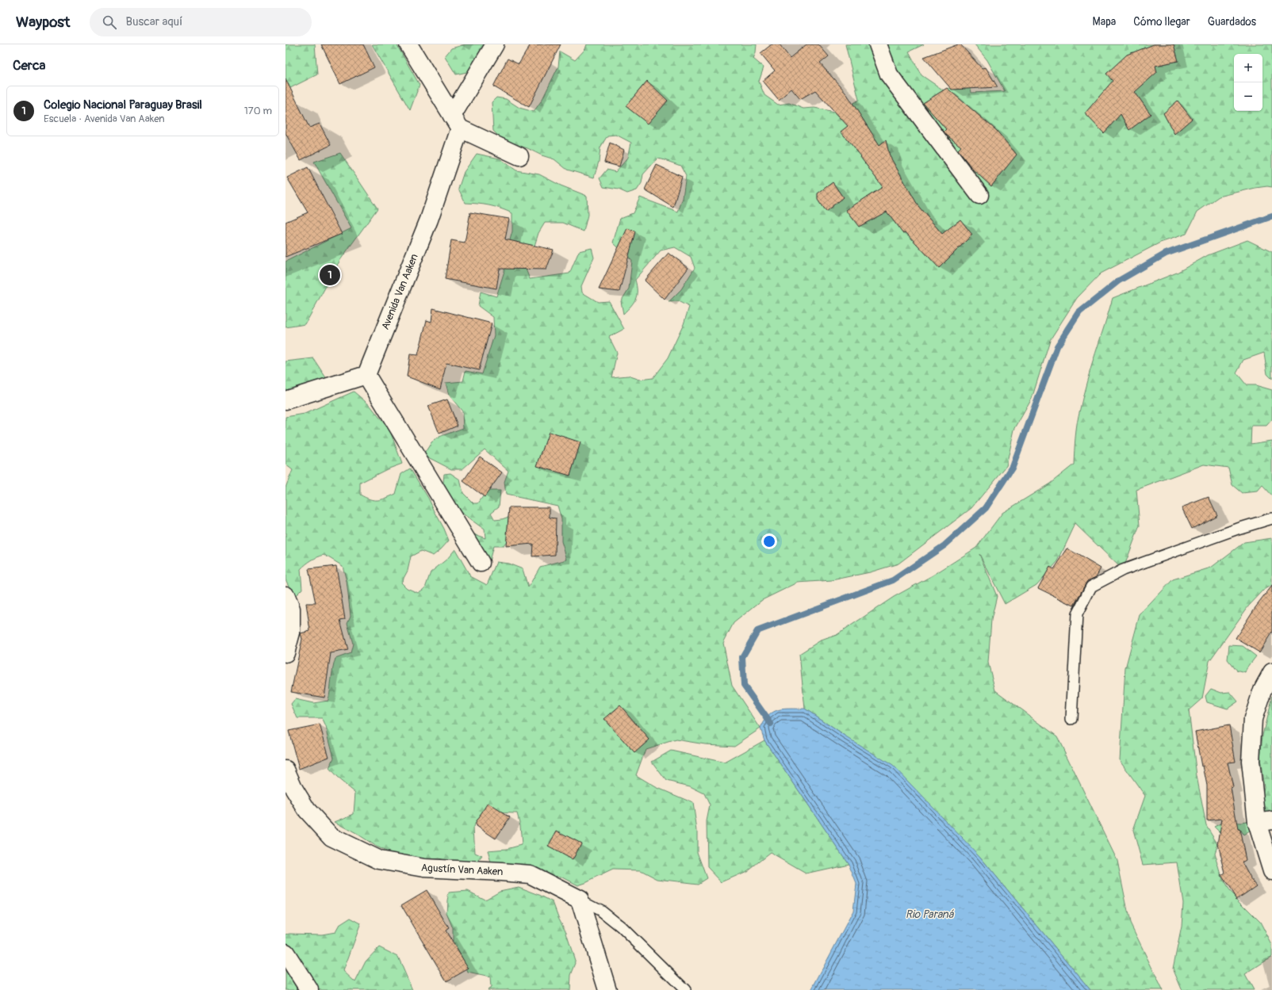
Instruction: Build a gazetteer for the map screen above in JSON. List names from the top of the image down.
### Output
{
  "streets": {
    "street": ["Avenida Van Aaken", "Agustín Van Aaken"]
  },
  "water": ["Rio Paraná"],
  "page": {
    "header": "Waypost",
    "search": "Buscar aquí",
    "nav": ["Mapa", "Cómo llegar", "Guardados"],
    "heading": "Cerca",
    "map_buttons": ["+", "−"],
    "list": [
      {
        "mark": "1",
        "name": "Colegio Nacional Paraguay Brasil",
        "note": "Escuela · Avenida Van Aaken",
        "value": "170 m"
      }
    ],
    "pins": "1"
  }
}
